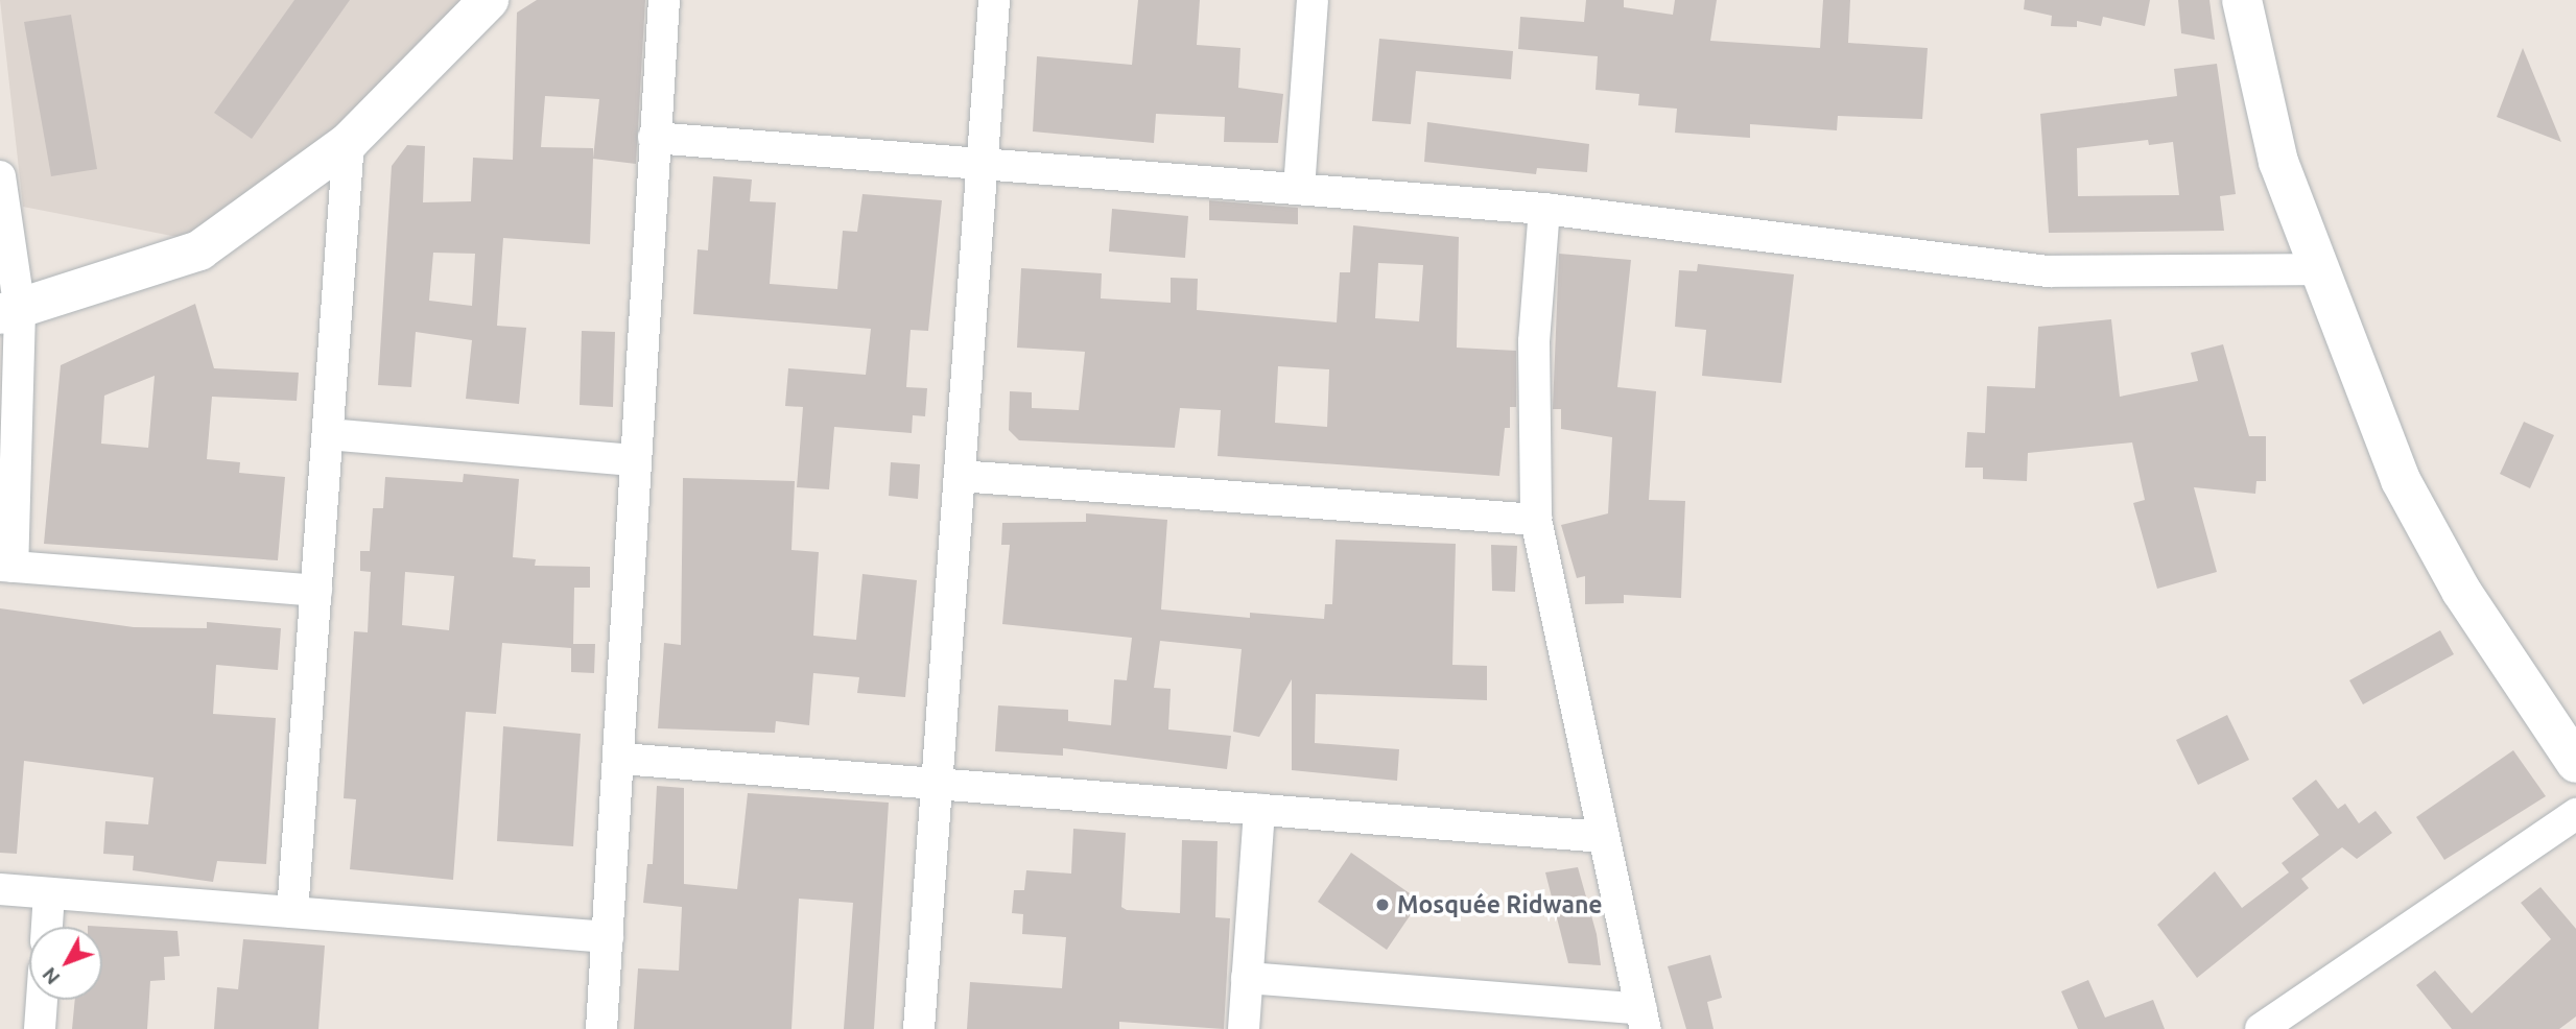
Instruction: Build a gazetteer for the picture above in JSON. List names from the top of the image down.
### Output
{
  "places": ["Mosquée Ridwane"],
  "north": "bottom left"
}
